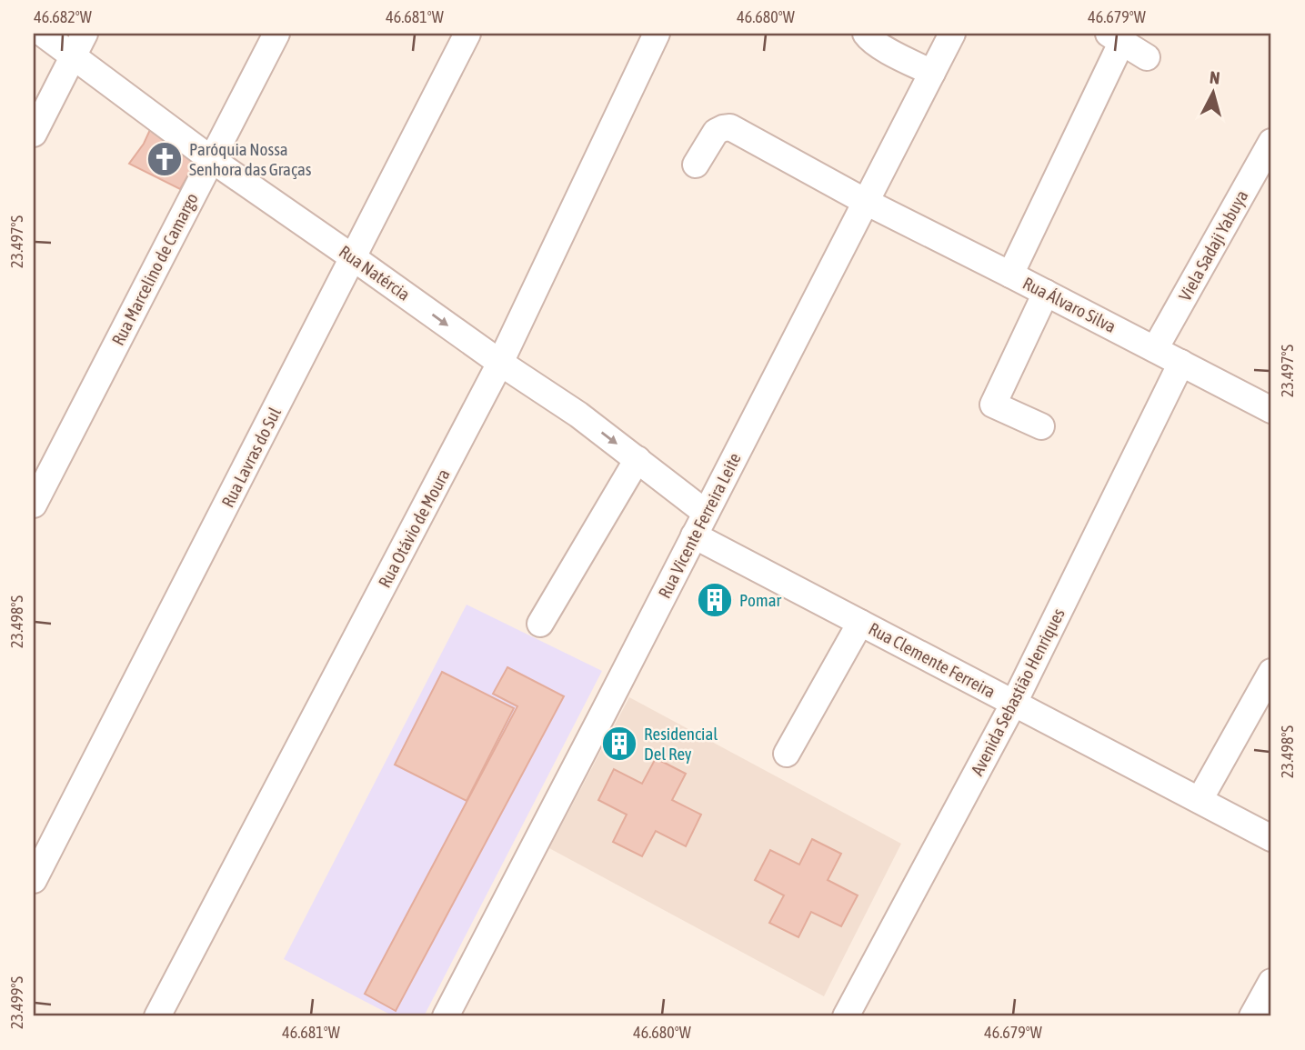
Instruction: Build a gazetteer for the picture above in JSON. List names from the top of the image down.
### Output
{
  "streets": {
    "street": [
      "Viela Sadaji Yabuya",
      "Rua Marcelino de Camargo",
      "Rua Natércia",
      "Rua Álvaro Silva",
      "Rua Lavras do Sul",
      "Rua Vicente Ferreira Leite",
      "Rua Otávio de Moura",
      "Rua Clemente Ferreira",
      "Avenida Sebastião Henriques"
    ]
  },
  "crossings": [
    ["Viela Sadaji Yabuya", "Rua Álvaro Silva"],
    ["Rua Marcelino de Camargo", "Rua Natércia"],
    ["Rua Natércia", "Rua Lavras do Sul"],
    ["Rua Natércia", "Rua Vicente Ferreira Leite"],
    ["Rua Natércia", "Rua Otávio de Moura"],
    ["Rua Álvaro Silva", "Rua Vicente Ferreira Leite"],
    ["Rua Álvaro Silva", "Avenida Sebastião Henriques"],
    ["Rua Vicente Ferreira Leite", "Rua Clemente Ferreira"],
    ["Rua Clemente Ferreira", "Avenida Sebastião Henriques"]
  ],
  "one_way": ["Rua Natércia"],
  "places": {
    "church": ["Paróquia Nossa Senhora das Graças"],
    "building": ["Pomar", "Residencial Del Rey"]
  },
  "north": "top",
  "coordinates": [
    "46.682°W",
    "46.681°W",
    "46.680°W",
    "46.679°W",
    "23.497°S",
    "23.498°S",
    "23.499°S"
  ]
}
